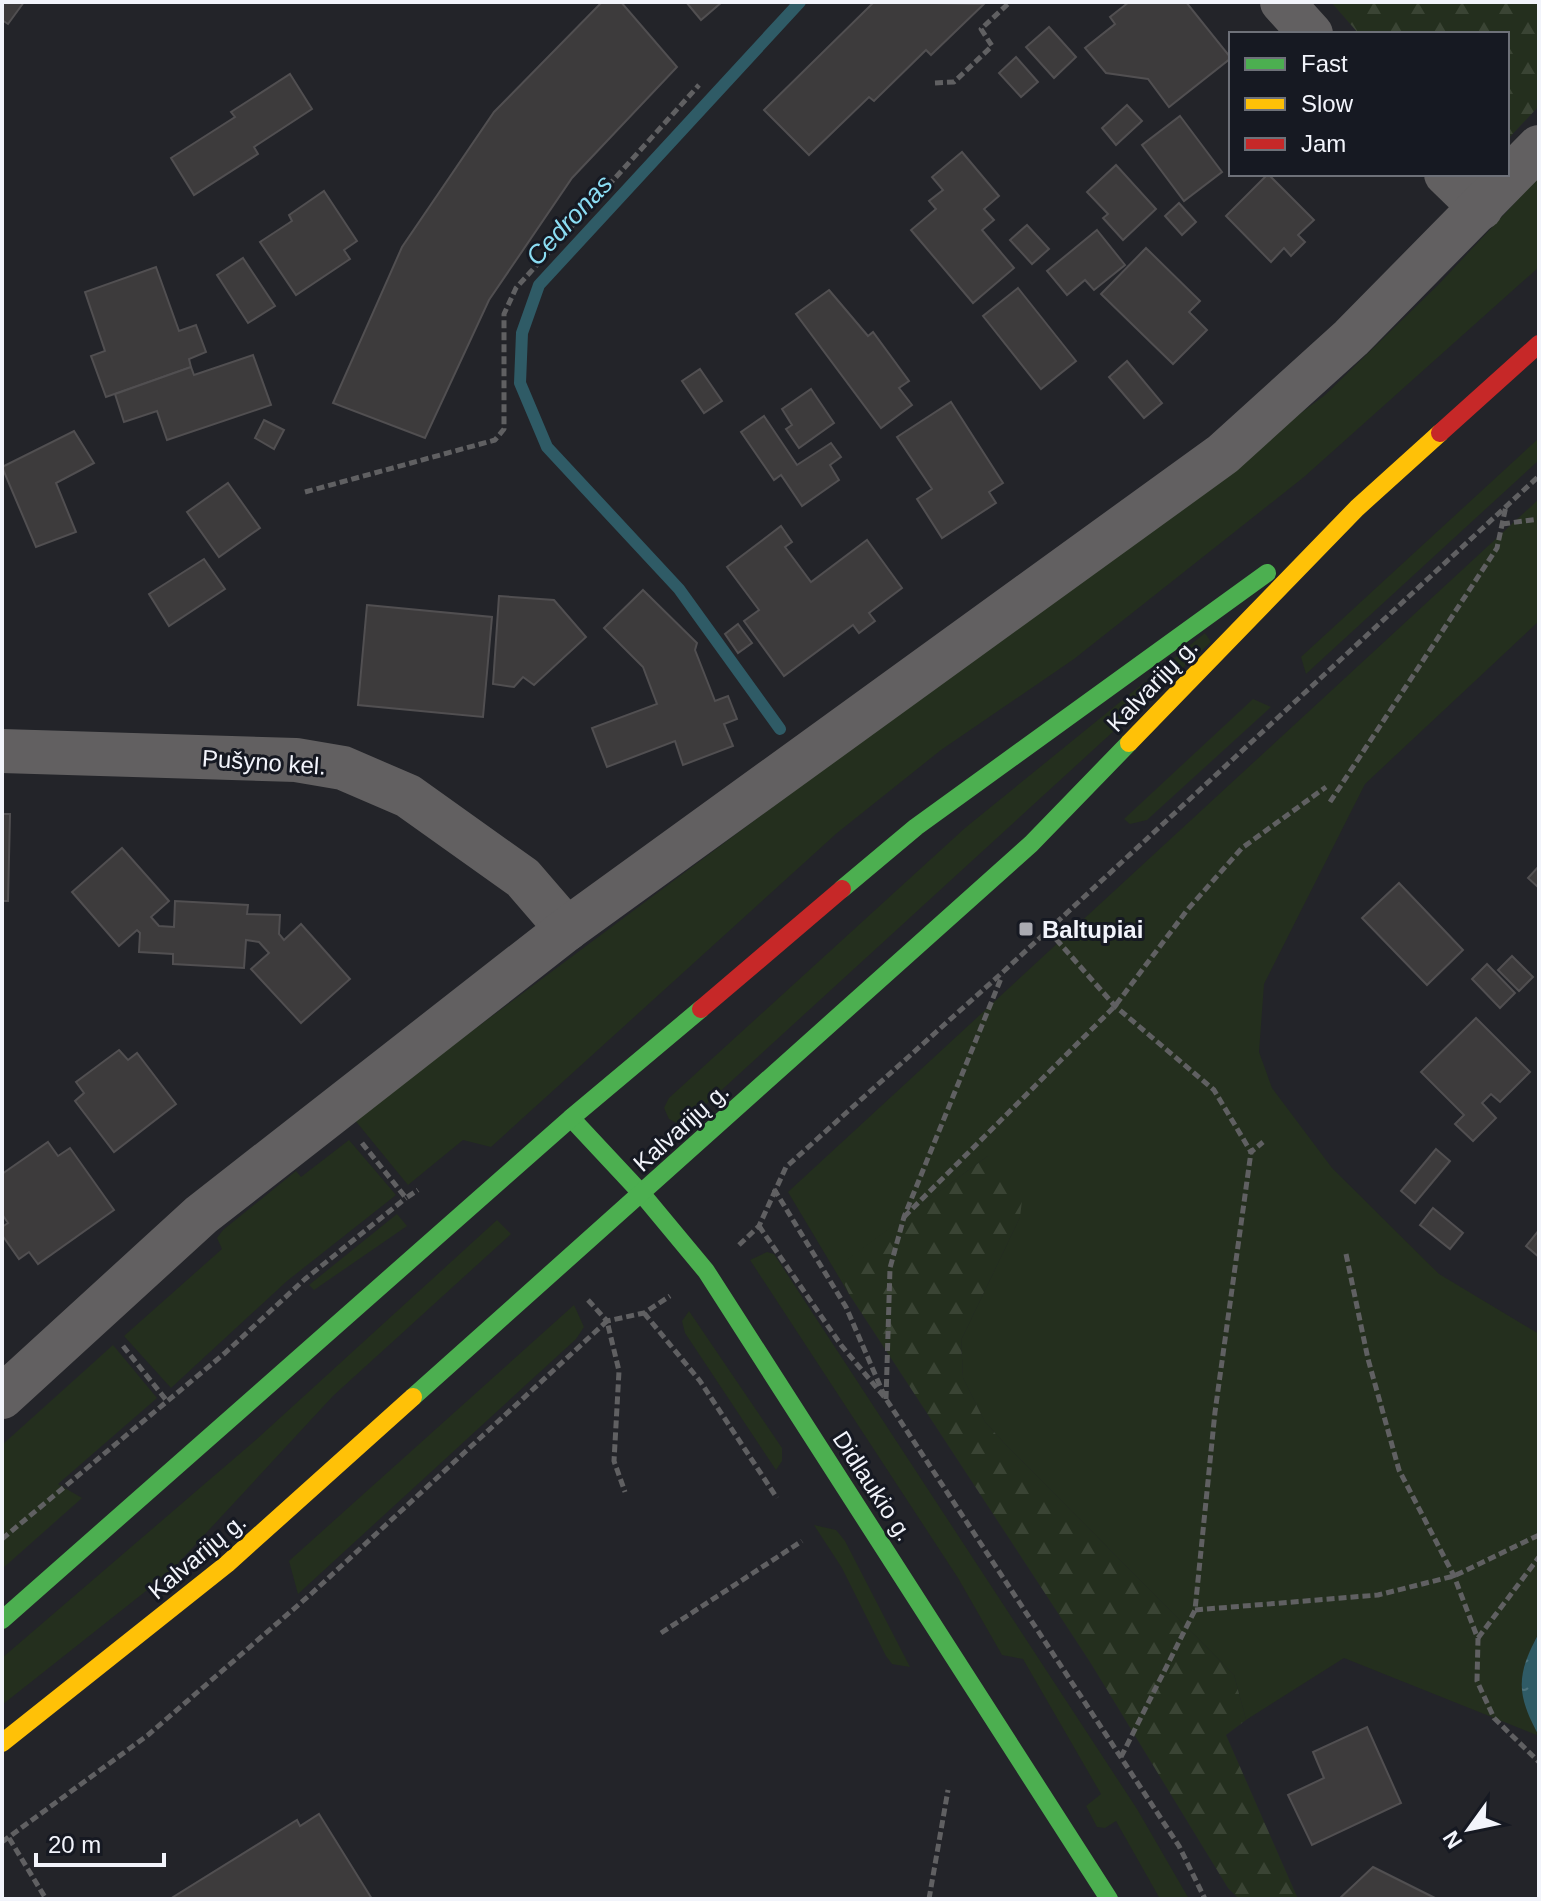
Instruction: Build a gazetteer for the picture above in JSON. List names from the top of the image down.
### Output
{
  "streets": {
    "main road": ["Kalvarijų g.", "Didlaukio g."],
    "street": ["Pušyno kel."]
  },
  "crossings": [
    ["Kalvarijų g.", "Didlaukio g."]
  ],
  "water": ["Cedronas"],
  "places": {
    "transit": ["Baltupiai"]
  },
  "legend": ["Fast", "Slow", "Jam"],
  "scale_bar": "20 m",
  "north": "bottom left"
}
